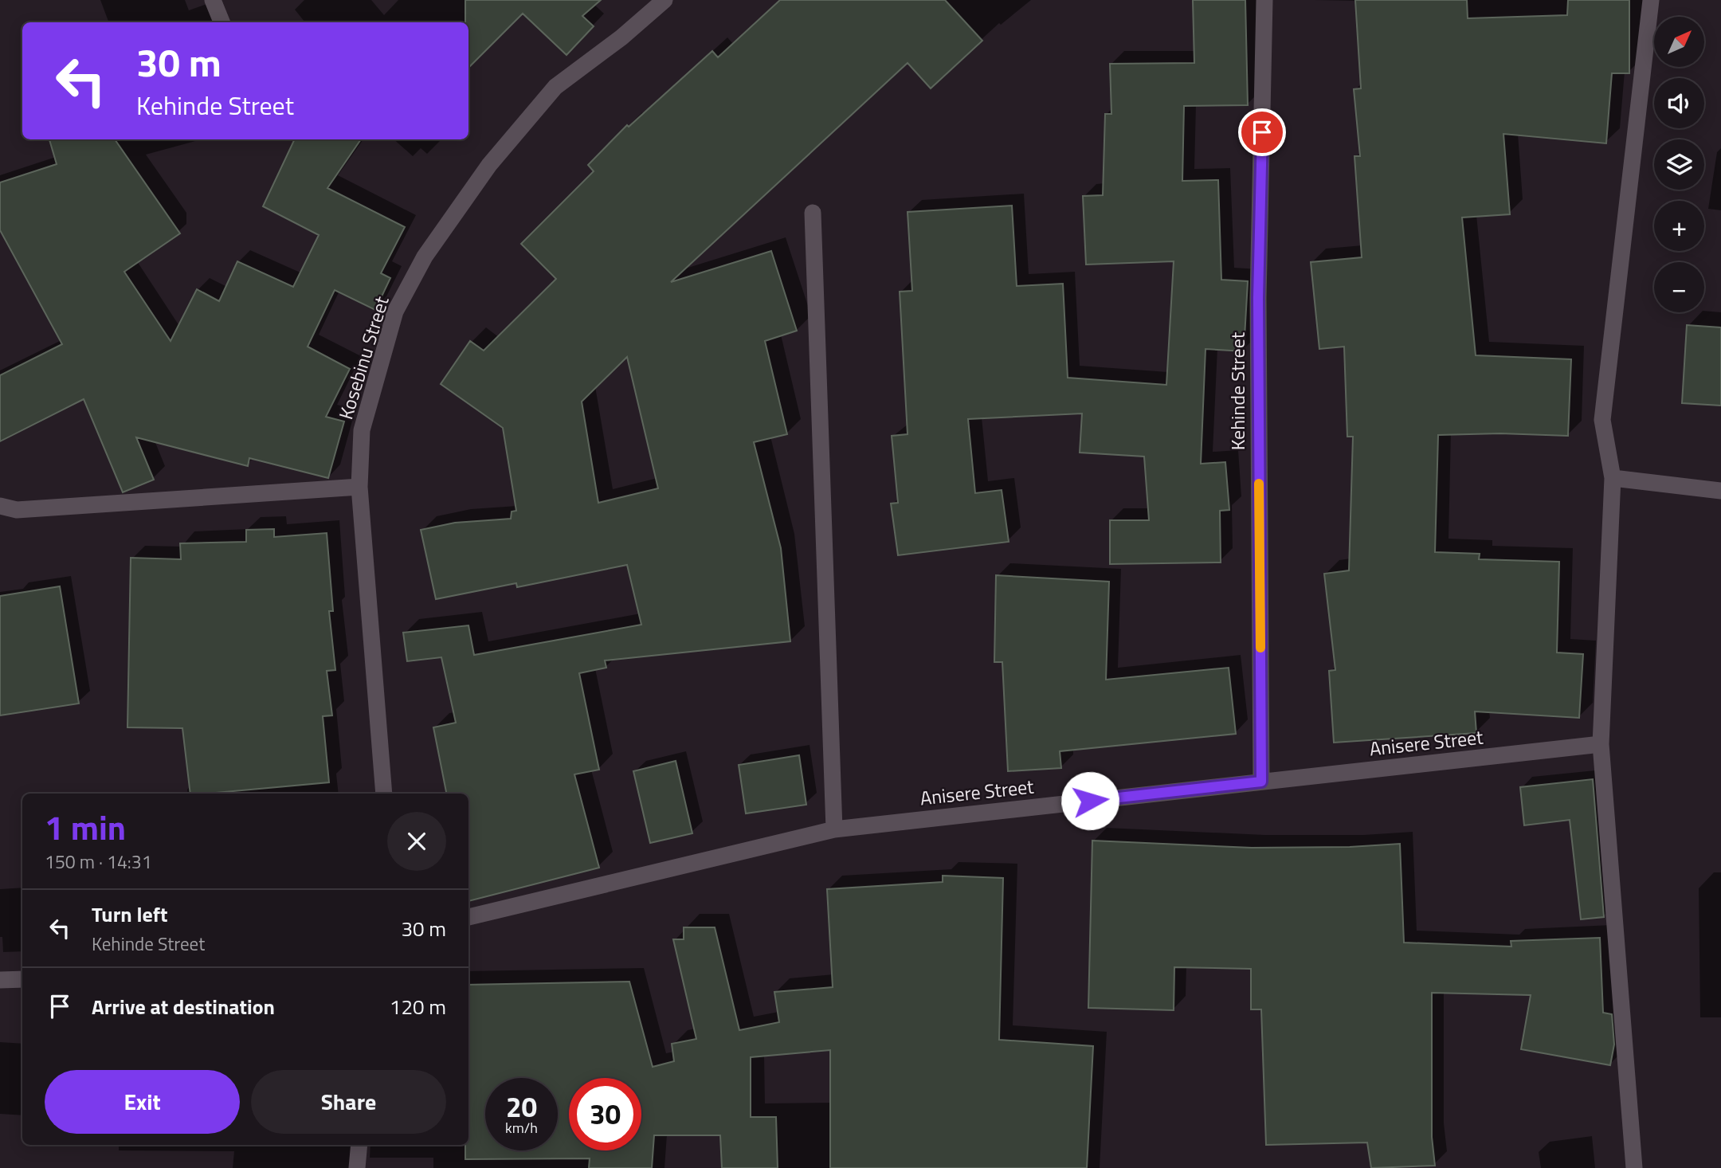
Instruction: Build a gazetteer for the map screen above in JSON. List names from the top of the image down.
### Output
{
  "streets": {
    "street": ["Kosebinu Street", "Kehinde Street", "Anisere Street"]
  },
  "crossings": [
    ["Kehinde Street", "Anisere Street"]
  ],
  "north": "top right",
  "page": {
    "map_buttons": ["+", "−"],
    "turn": ["30 m", "Kehinde Street"],
    "heading": ["1 min", "150 m · 14:31"],
    "list": [
      {
        "name": "Turn left",
        "note": "Kehinde Street",
        "value": "30 m"
      },
      {
        "name": "Arrive at destination",
        "value": "120 m"
      }
    ],
    "buttons": ["Exit", "Share"],
    "speed": "20 km/h",
    "limit": "30"
  }
}
